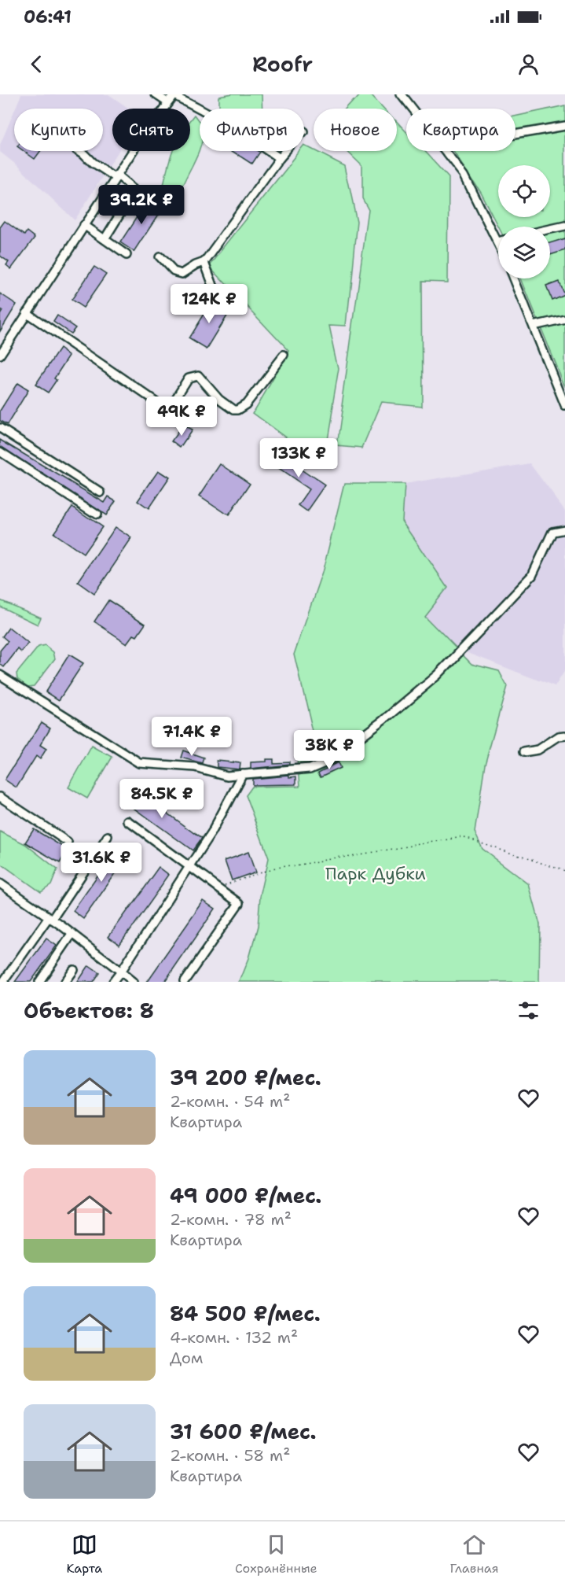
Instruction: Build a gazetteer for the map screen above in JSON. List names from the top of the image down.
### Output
{
  "parks": ["Парк Дубки"],
  "page": {
    "status": "06:41",
    "header": "Roofr",
    "chip": [
      "Купить",
      "Снять",
      "Фильтры",
      "Новое",
      "Квартира"
    ],
    "price": [
      "39.2K ₽",
      "124K ₽",
      "49K ₽",
      "133K ₽",
      "71.4K ₽",
      "38K ₽",
      "84.5K ₽",
      "31.6K ₽"
    ],
    "heading": "Объектов: 8",
    "list": [
      {
        "name": "39 200 ₽/мес.",
        "note": "2-комн. · 54 m² · Квартира"
      },
      {
        "name": "49 000 ₽/мес.",
        "note": "2-комн. · 78 m² · Квартира"
      },
      {
        "name": "84 500 ₽/мес.",
        "note": "4-комн. · 132 m² · Дом"
      },
      {
        "name": "31 600 ₽/мес.",
        "note": "2-комн. · 58 m² · Квартира"
      }
    ],
    "tabs": ["Карта", "Сохранённые", "Главная"]
  }
}
